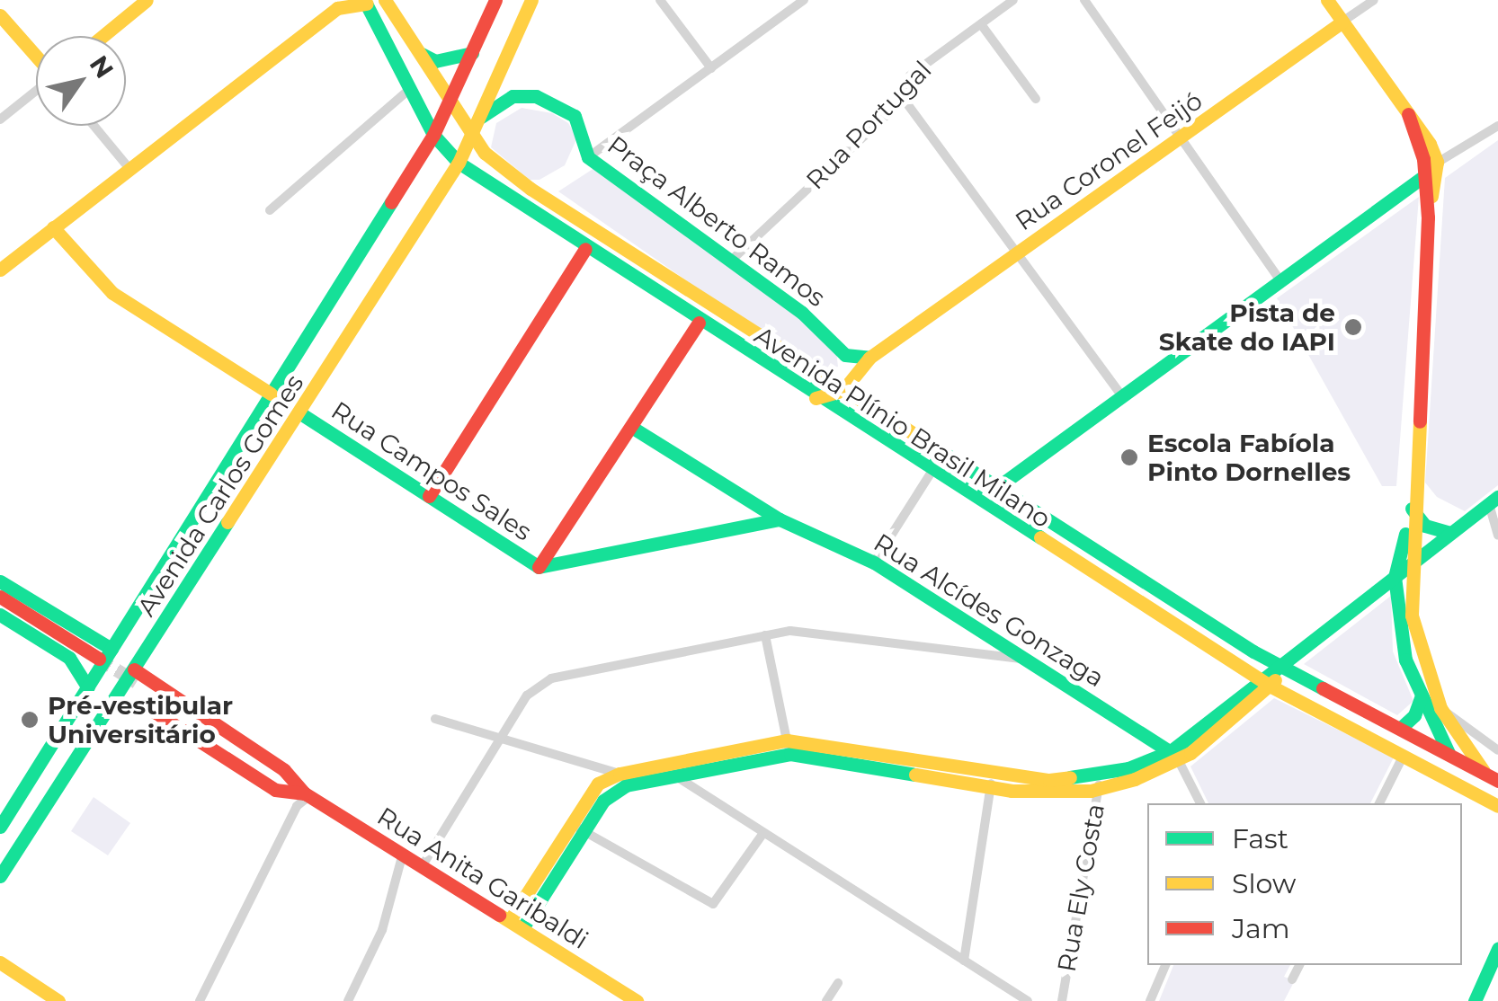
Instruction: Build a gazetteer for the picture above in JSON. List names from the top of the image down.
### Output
{
  "streets": {
    "main road": [
      "Rua Coronel Feijó",
      "Praça Alberto Ramos",
      "Avenida Plínio Brasil Milano",
      "Rua Campos Sales",
      "Avenida Carlos Gomes",
      "Rua Alcídes Gonzaga",
      "Rua Anita Garibaldi"
    ],
    "street": ["Rua Portugal", "Rua Ely Costa"]
  },
  "crossings": [
    ["Rua Portugal", "Praça Alberto Ramos"],
    ["Rua Coronel Feijó", "Avenida Plínio Brasil Milano"],
    ["Praça Alberto Ramos", "Avenida Plínio Brasil Milano"],
    ["Praça Alberto Ramos", "Avenida Carlos Gomes"],
    ["Avenida Plínio Brasil Milano", "Avenida Carlos Gomes"],
    ["Rua Campos Sales", "Avenida Carlos Gomes"],
    ["Avenida Carlos Gomes", "Rua Anita Garibaldi"]
  ],
  "places": ["Pista de Skate do IAPI", "Escola Fabíola Pinto Dornelles", "Pré-vestibular Universitário"],
  "legend": ["Fast", "Slow", "Jam"],
  "north": "top right"
}
